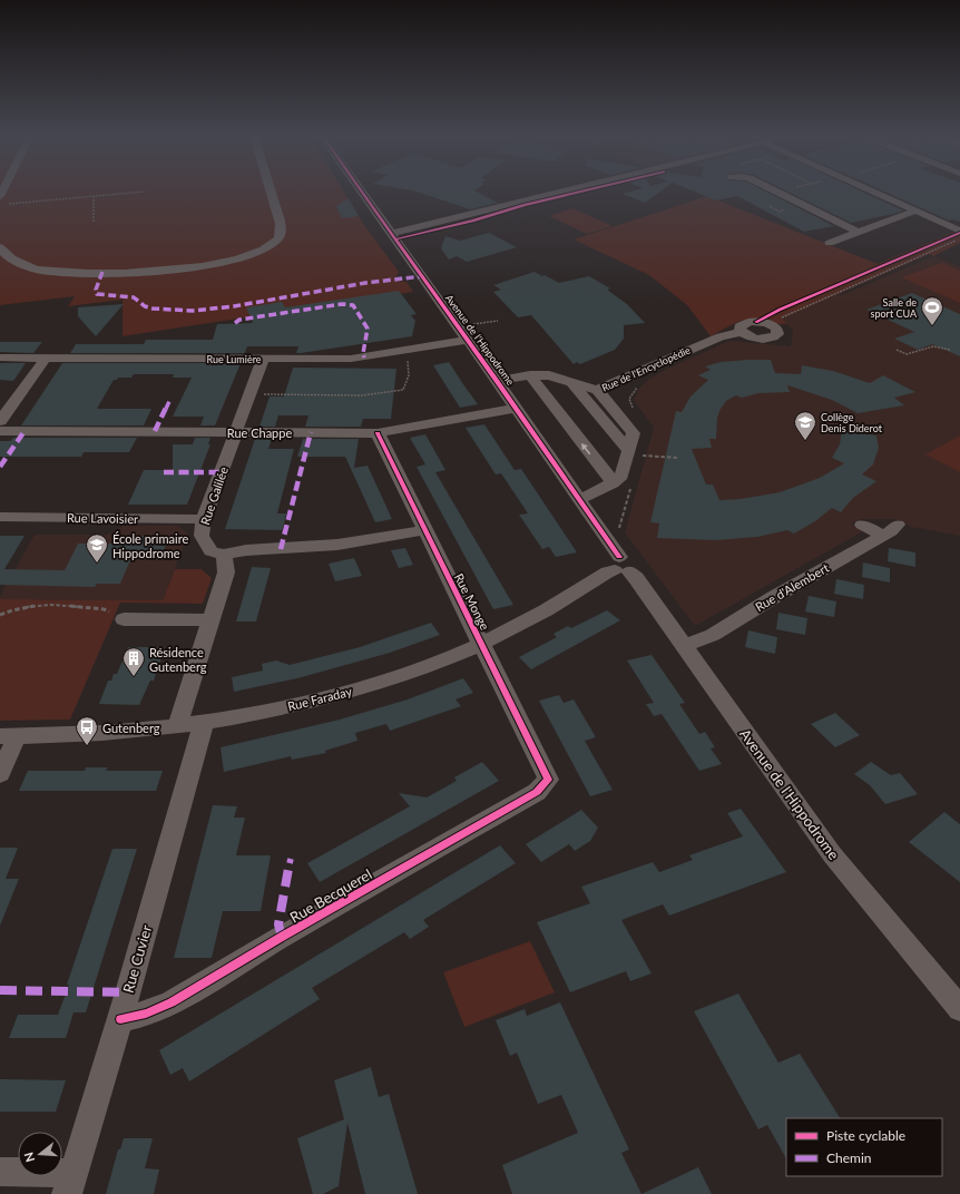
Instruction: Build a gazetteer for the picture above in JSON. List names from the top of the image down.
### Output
{
  "streets": {
    "street": [
      "Avenue de l'Hippodrome",
      "Rue Lumière",
      "Rue de l'Encyclopédie",
      "Rue Chappe",
      "Rue Galilée",
      "Rue Lavoisier",
      "Rue d'Alembert",
      "Rue Monge",
      "Rue Faraday",
      "Rue Becquerel",
      "Rue Cuvier"
    ]
  },
  "crossings": [
    ["Avenue de l'Hippodrome", "Rue Lumière"],
    ["Avenue de l'Hippodrome", "Rue de l'Encyclopédie"],
    ["Avenue de l'Hippodrome", "Rue Chappe"],
    ["Avenue de l'Hippodrome", "Rue d'Alembert"],
    ["Avenue de l'Hippodrome", "Rue Faraday"],
    ["Rue Lumière", "Rue Galilée"],
    ["Rue Chappe", "Rue Galilée"],
    ["Rue Chappe", "Rue Monge"],
    ["Rue Galilée", "Rue Lavoisier"],
    ["Rue Monge", "Rue Faraday"],
    ["Rue Monge", "Rue Becquerel"],
    ["Rue Faraday", "Rue Cuvier"],
    ["Rue Becquerel", "Rue Cuvier"]
  ],
  "places": {
    "sports": ["Salle de sport CUA"],
    "school or university": ["Collège Denis Diderot", "École primaire Hippodrome"],
    "building": ["Résidence Gutenberg"],
    "bus stop": ["Gutenberg"]
  },
  "legend": ["Piste cyclable", "Chemin"],
  "north": "left"
}
